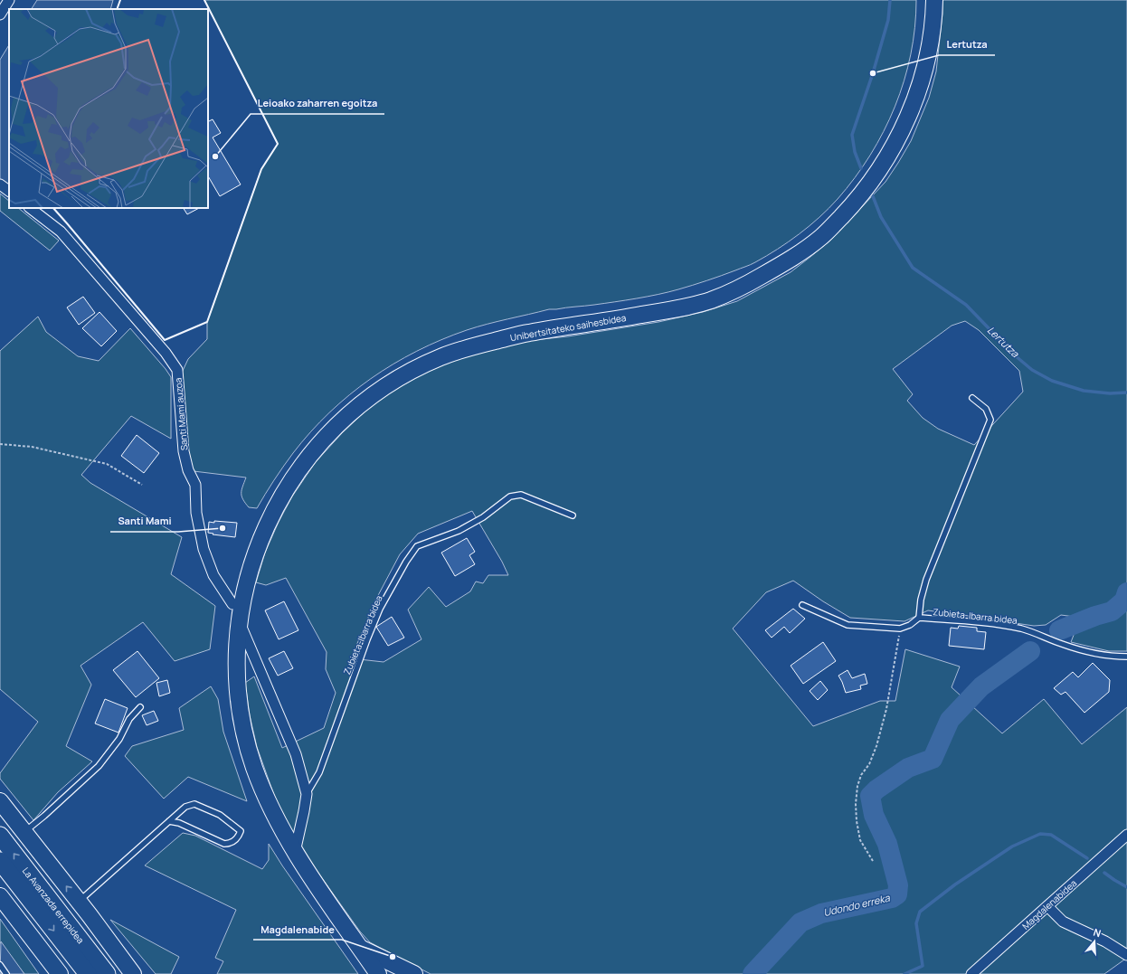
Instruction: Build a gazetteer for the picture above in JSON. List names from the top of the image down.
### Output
{
  "streets": {
    "highway": ["La Avanzada errepidea"],
    "main road": ["Unibertsitateko saihesbidea"],
    "street": ["Santi Mami auzoa", "Magdalenabidea"],
    "lane": ["Zubieta-Ibarra bidea"]
  },
  "crossings": [
    ["Unibertsitateko saihesbidea", "Santi Mami auzoa"]
  ],
  "water": ["Lertutza", "Udondo erreka"],
  "places": [
    "Lertutza",
    "Leioako zaharren egoitza",
    "Santi Mami",
    "Magdalenabide"
  ],
  "north": "top"
}
